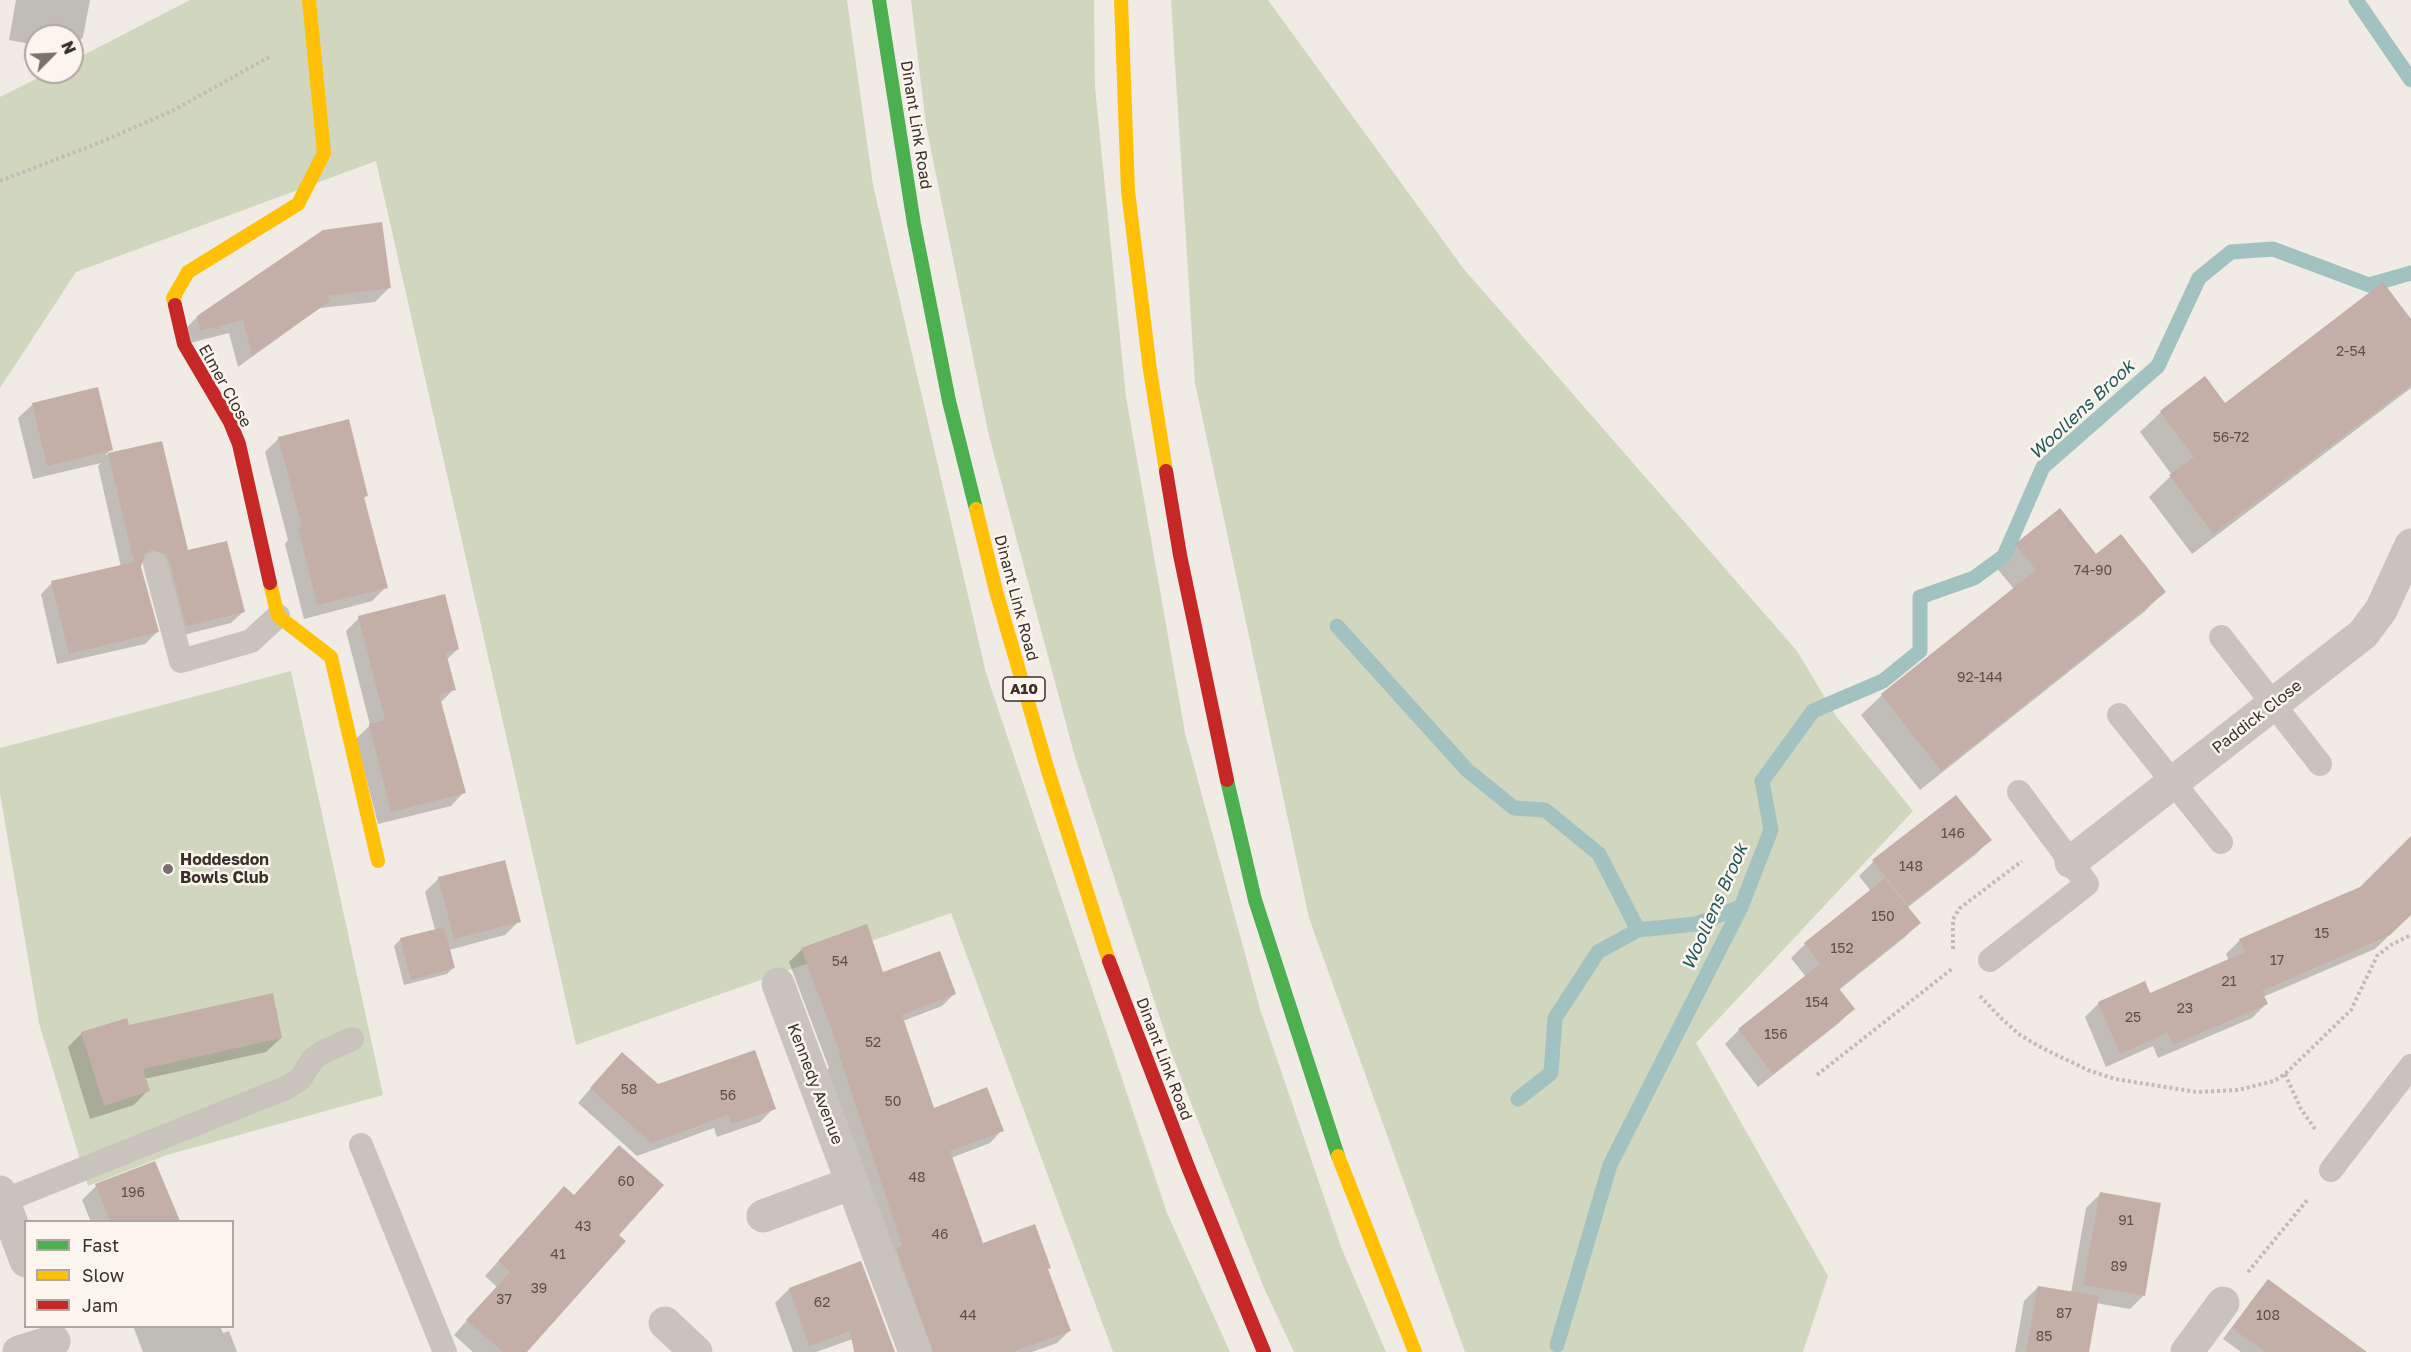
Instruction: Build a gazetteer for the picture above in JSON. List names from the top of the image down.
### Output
{
  "streets": {
    "main road": ["Dinant Link Road", "Elmer Close", "A10"],
    "street": ["Paddick Close", "Kennedy Avenue"]
  },
  "water": ["Woollens Brook"],
  "places": ["Hoddesdon Bowls Club"],
  "house_numbers": [
    "2-54",
    "56-72",
    "74-90",
    "92-144",
    "146",
    "148",
    "150",
    "15",
    "152",
    "17",
    "54",
    "21",
    "154",
    "23",
    "25",
    "156",
    "52",
    "58",
    "56",
    "50",
    "48",
    "60",
    "196",
    "91",
    "43",
    "46",
    "41",
    "89",
    "39",
    "37",
    "62",
    "87",
    "44",
    "108",
    "85"
  ],
  "legend": ["Fast", "Slow", "Jam"],
  "north": "top right"
}
